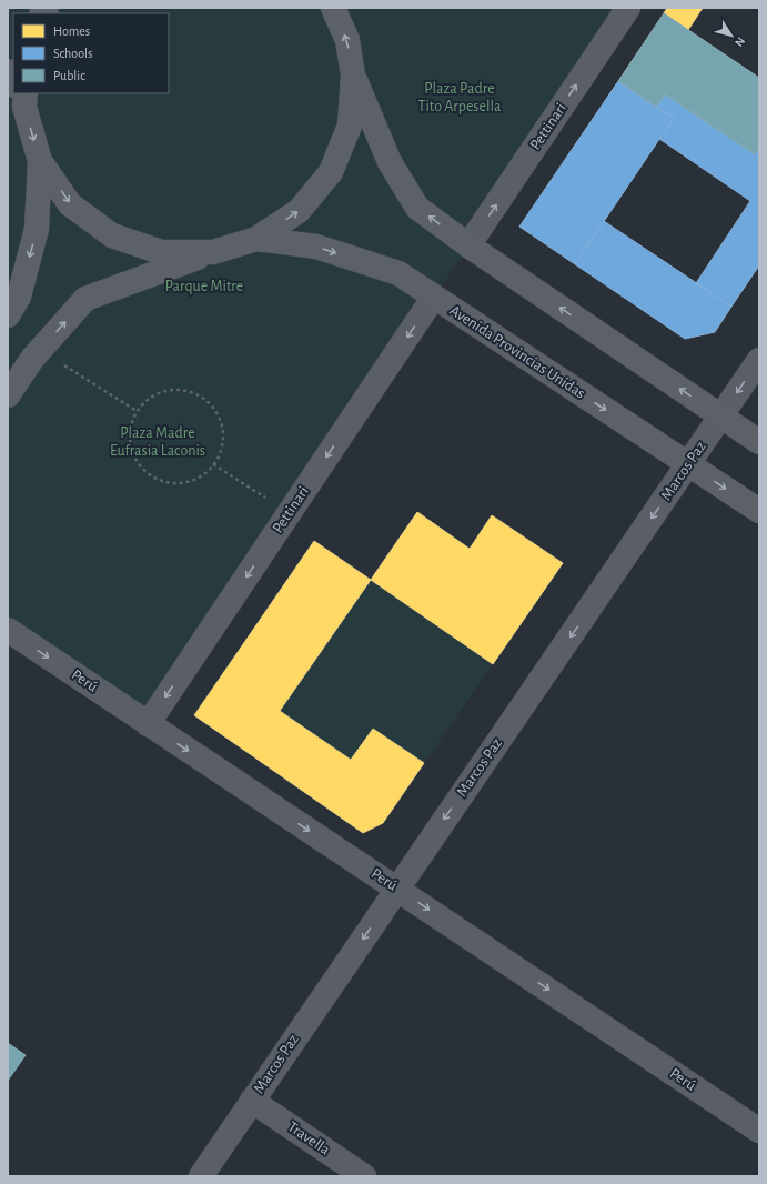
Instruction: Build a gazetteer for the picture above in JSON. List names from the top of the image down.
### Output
{
  "streets": {
    "main road": ["Avenida Provincias Unidas"],
    "street": [
      "Pettinari",
      "Marcos Paz",
      "Perú",
      "Travella"
    ]
  },
  "crossings": [
    ["Pettinari", "Avenida Provincias Unidas"],
    ["Pettinari", "Perú"],
    ["Avenida Provincias Unidas", "Marcos Paz"],
    ["Marcos Paz", "Perú"],
    ["Marcos Paz", "Travella"]
  ],
  "one_way": ["Marcos Paz", "Perú"],
  "parks": ["Plaza Padre Tito Arpesella", "Parque Mitre", "Plaza Madre Eufrasia Laconis"],
  "legend": ["Homes", "Schools", "Public"],
  "north": "bottom right"
}
